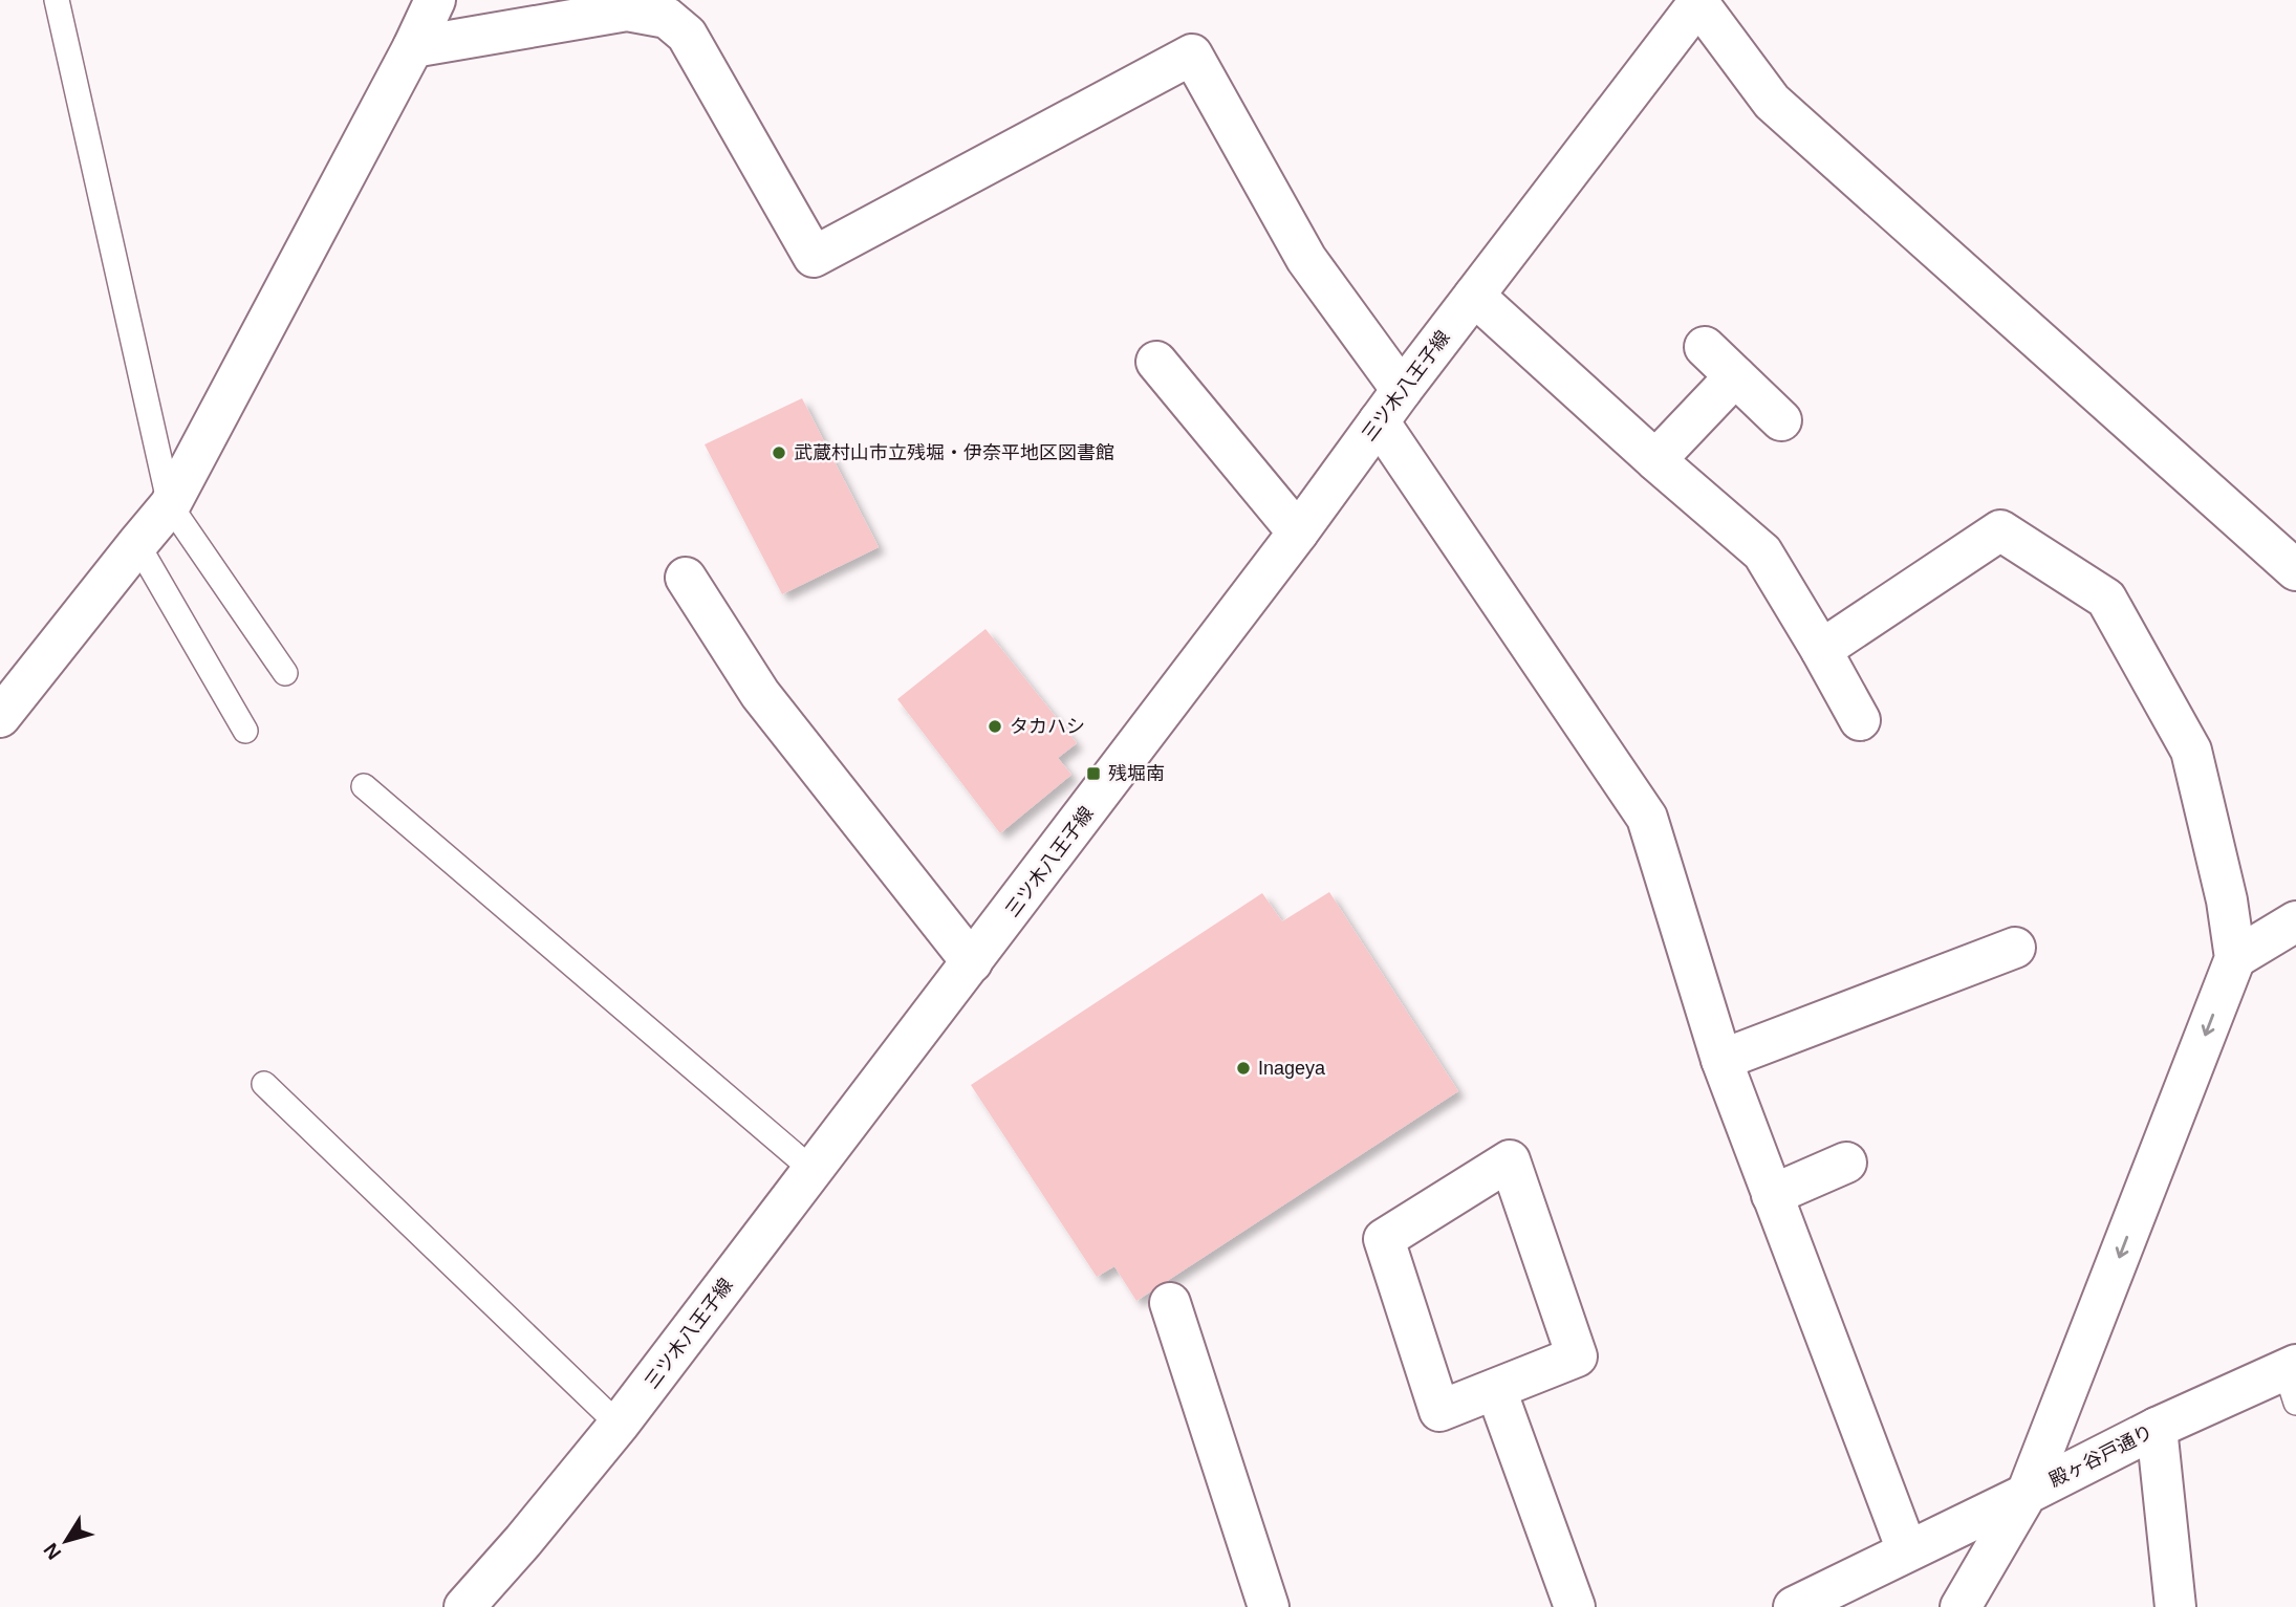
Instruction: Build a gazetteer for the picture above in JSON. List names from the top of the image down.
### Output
{
  "streets": {
    "street": ["三ツ木八王子線", "殿ヶ谷戸通り"]
  },
  "places": {
    "other": ["武蔵村山市立残堀・伊奈平地区図書館", "タカハシ", "Inageya"],
    "transit": ["残堀南"]
  },
  "north": "bottom left"
}
